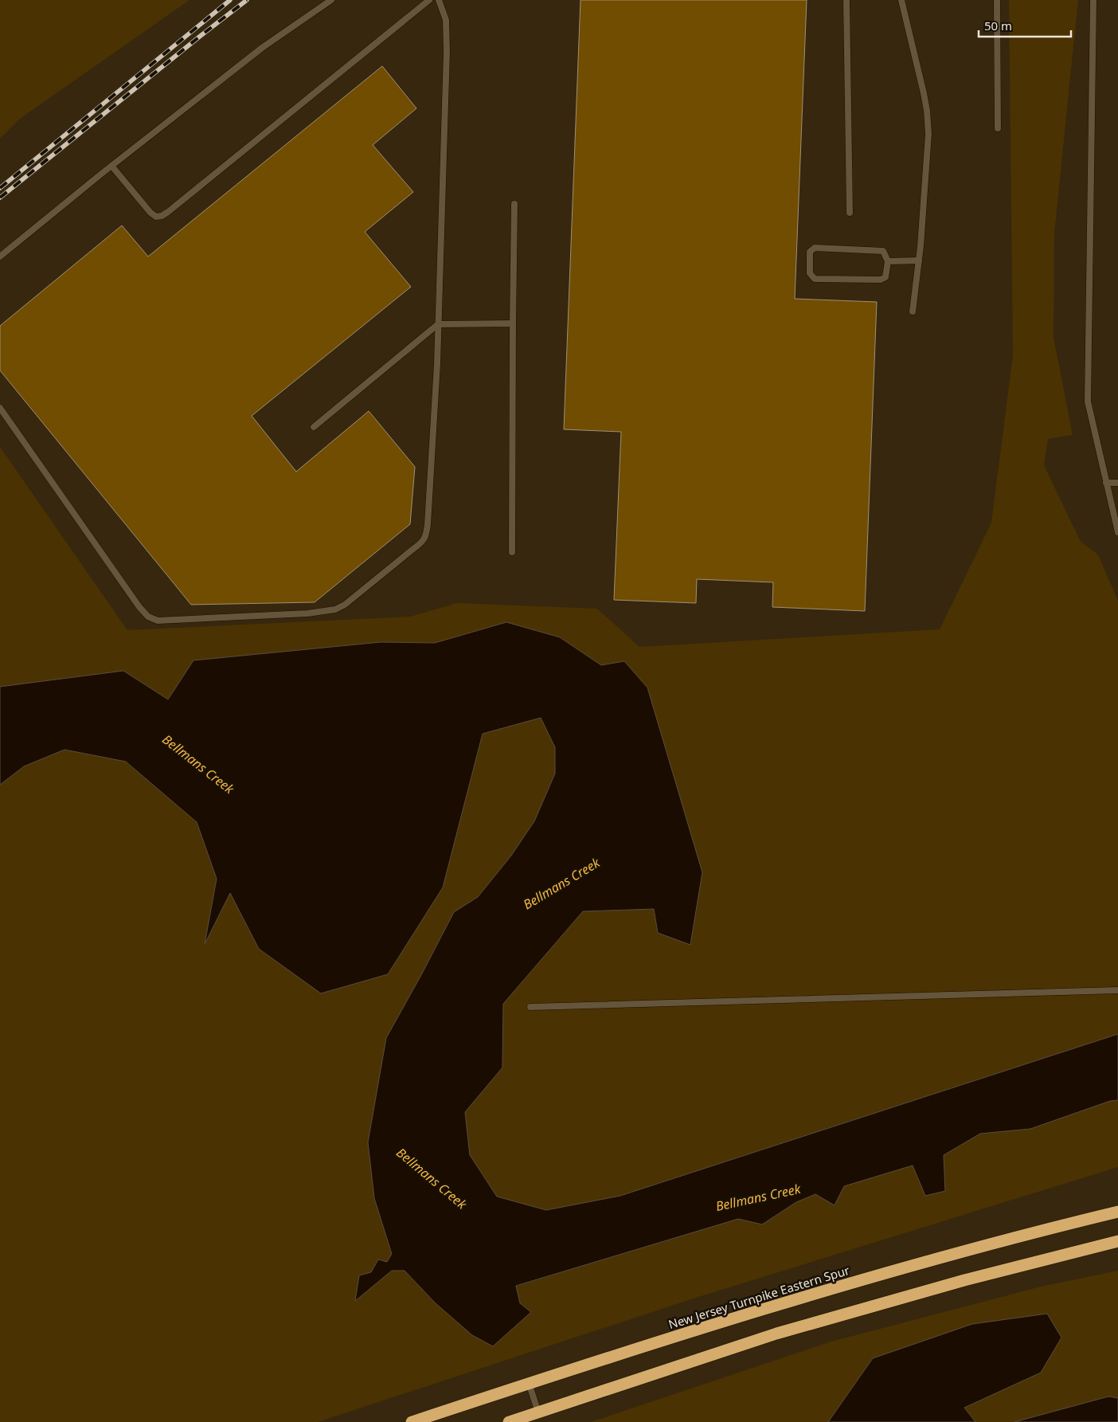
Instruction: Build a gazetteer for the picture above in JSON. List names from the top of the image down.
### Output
{
  "streets": {
    "highway": ["New Jersey Turnpike Eastern Spur"]
  },
  "water": ["Bellmans Creek"],
  "scale_bar": "50 m"
}
